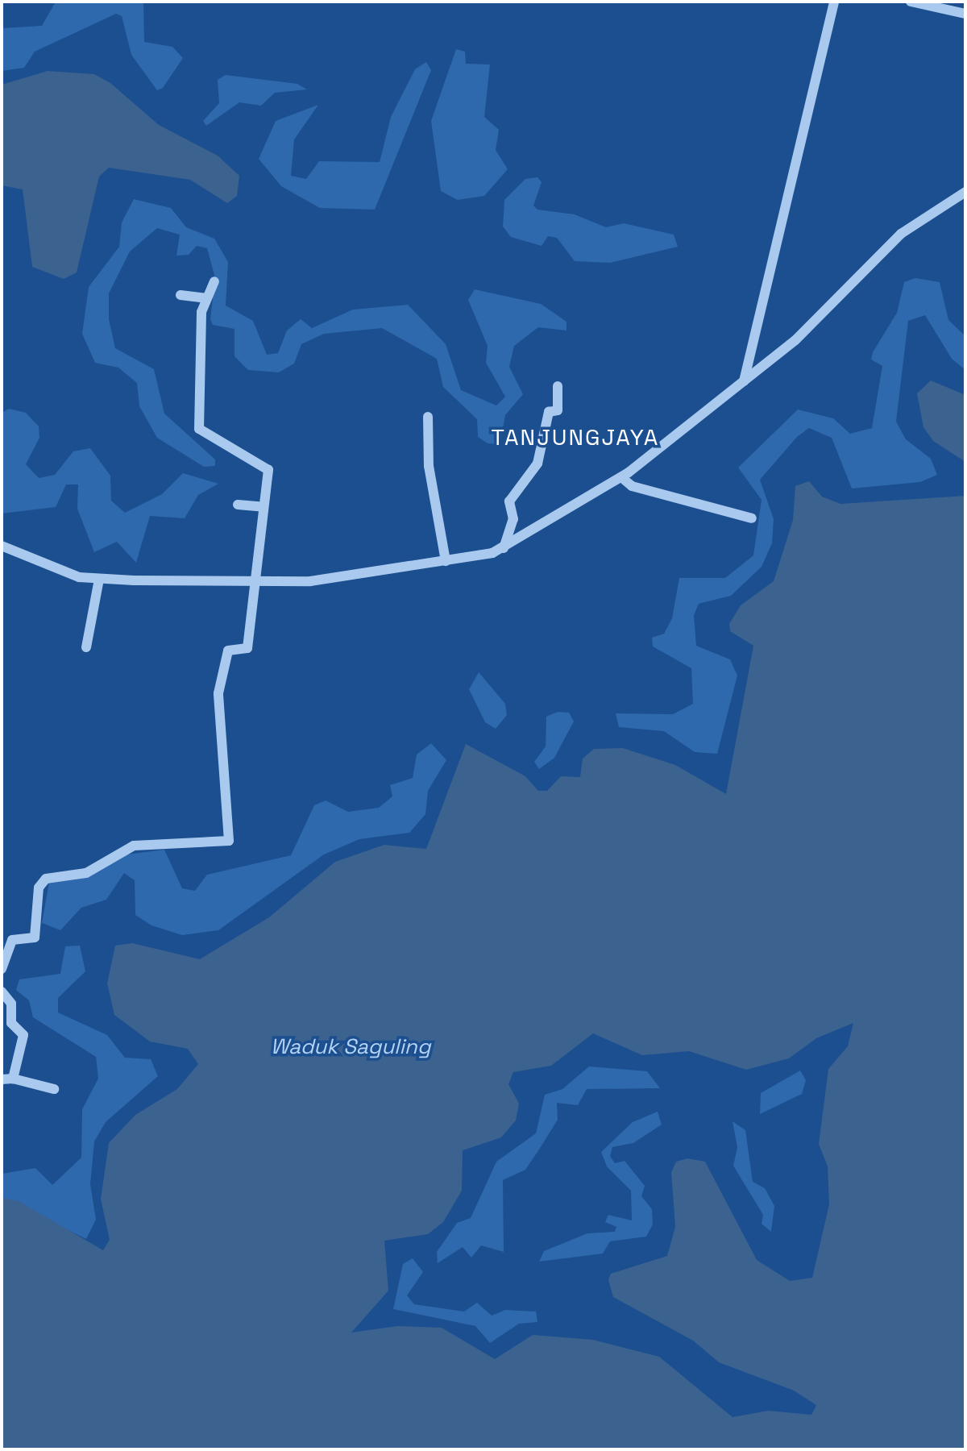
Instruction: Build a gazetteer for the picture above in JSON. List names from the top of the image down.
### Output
{
  "districts": ["TANJUNGJAYA"],
  "water": ["Waduk Saguling"]
}
